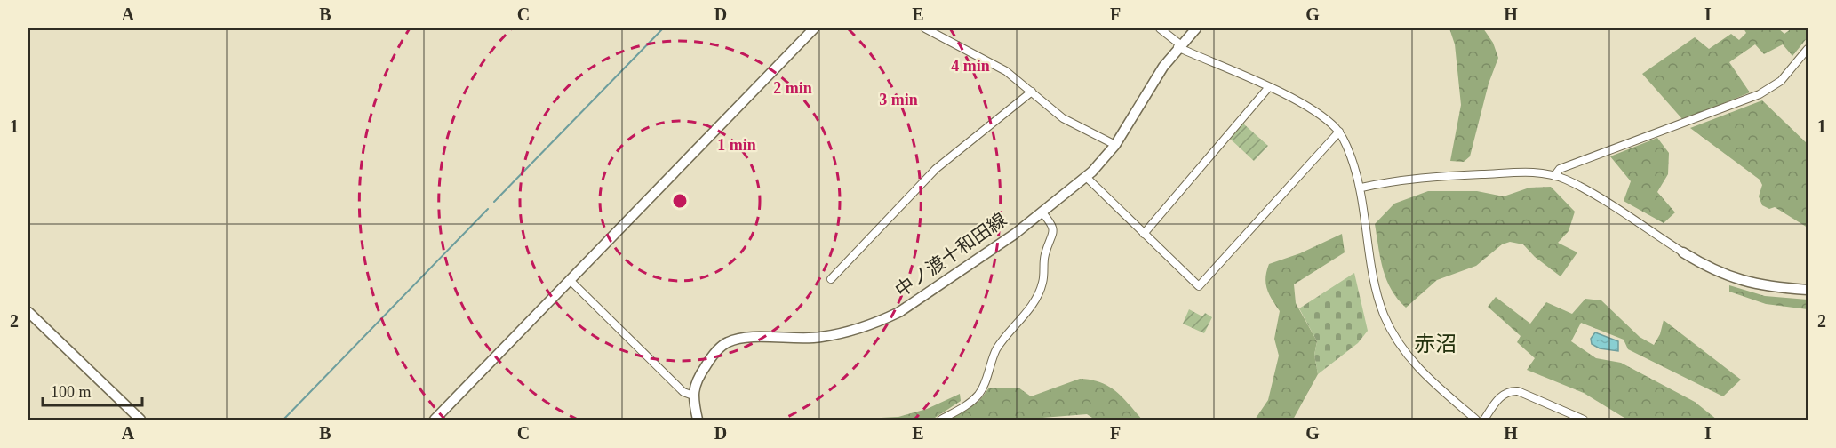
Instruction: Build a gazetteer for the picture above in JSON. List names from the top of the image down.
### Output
{
  "streets": {
    "street": ["中ノ渡十和田線"]
  },
  "districts": ["赤沼"],
  "scale_bar": "100 m",
  "grid": {
    "columns": [
      "A",
      "B",
      "C",
      "D",
      "E",
      "F",
      "G",
      "H",
      "I"
    ],
    "rows": ["1", "2"]
  },
  "rings": [
    "4 min",
    "2 min",
    "3 min",
    "1 min"
  ]
}
